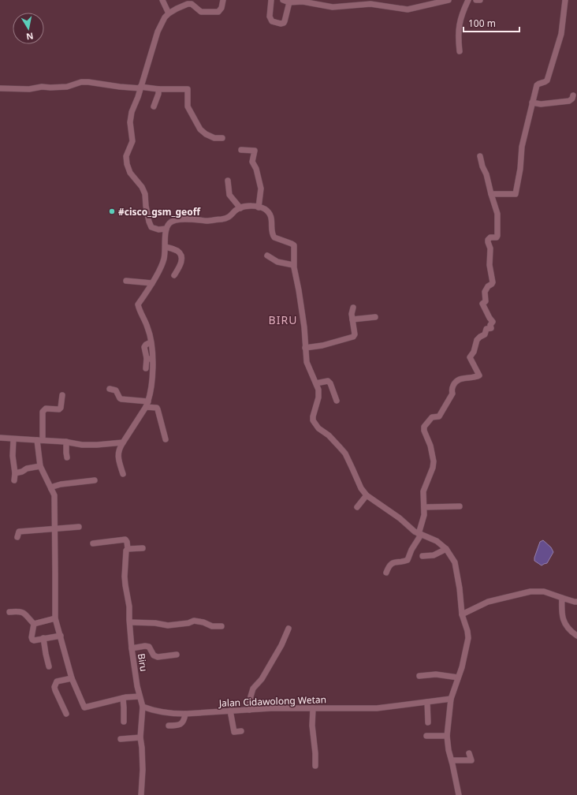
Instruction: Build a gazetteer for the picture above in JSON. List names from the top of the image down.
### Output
{
  "streets": {
    "street": ["Biru", "Jalan Cidawolong Wetan"]
  },
  "crossings": [
    ["Biru", "Jalan Cidawolong Wetan"]
  ],
  "districts": ["BIRU"],
  "places": ["#cisco_gsm_geoff"],
  "scale_bar": "100 m",
  "north": "bottom"
}
